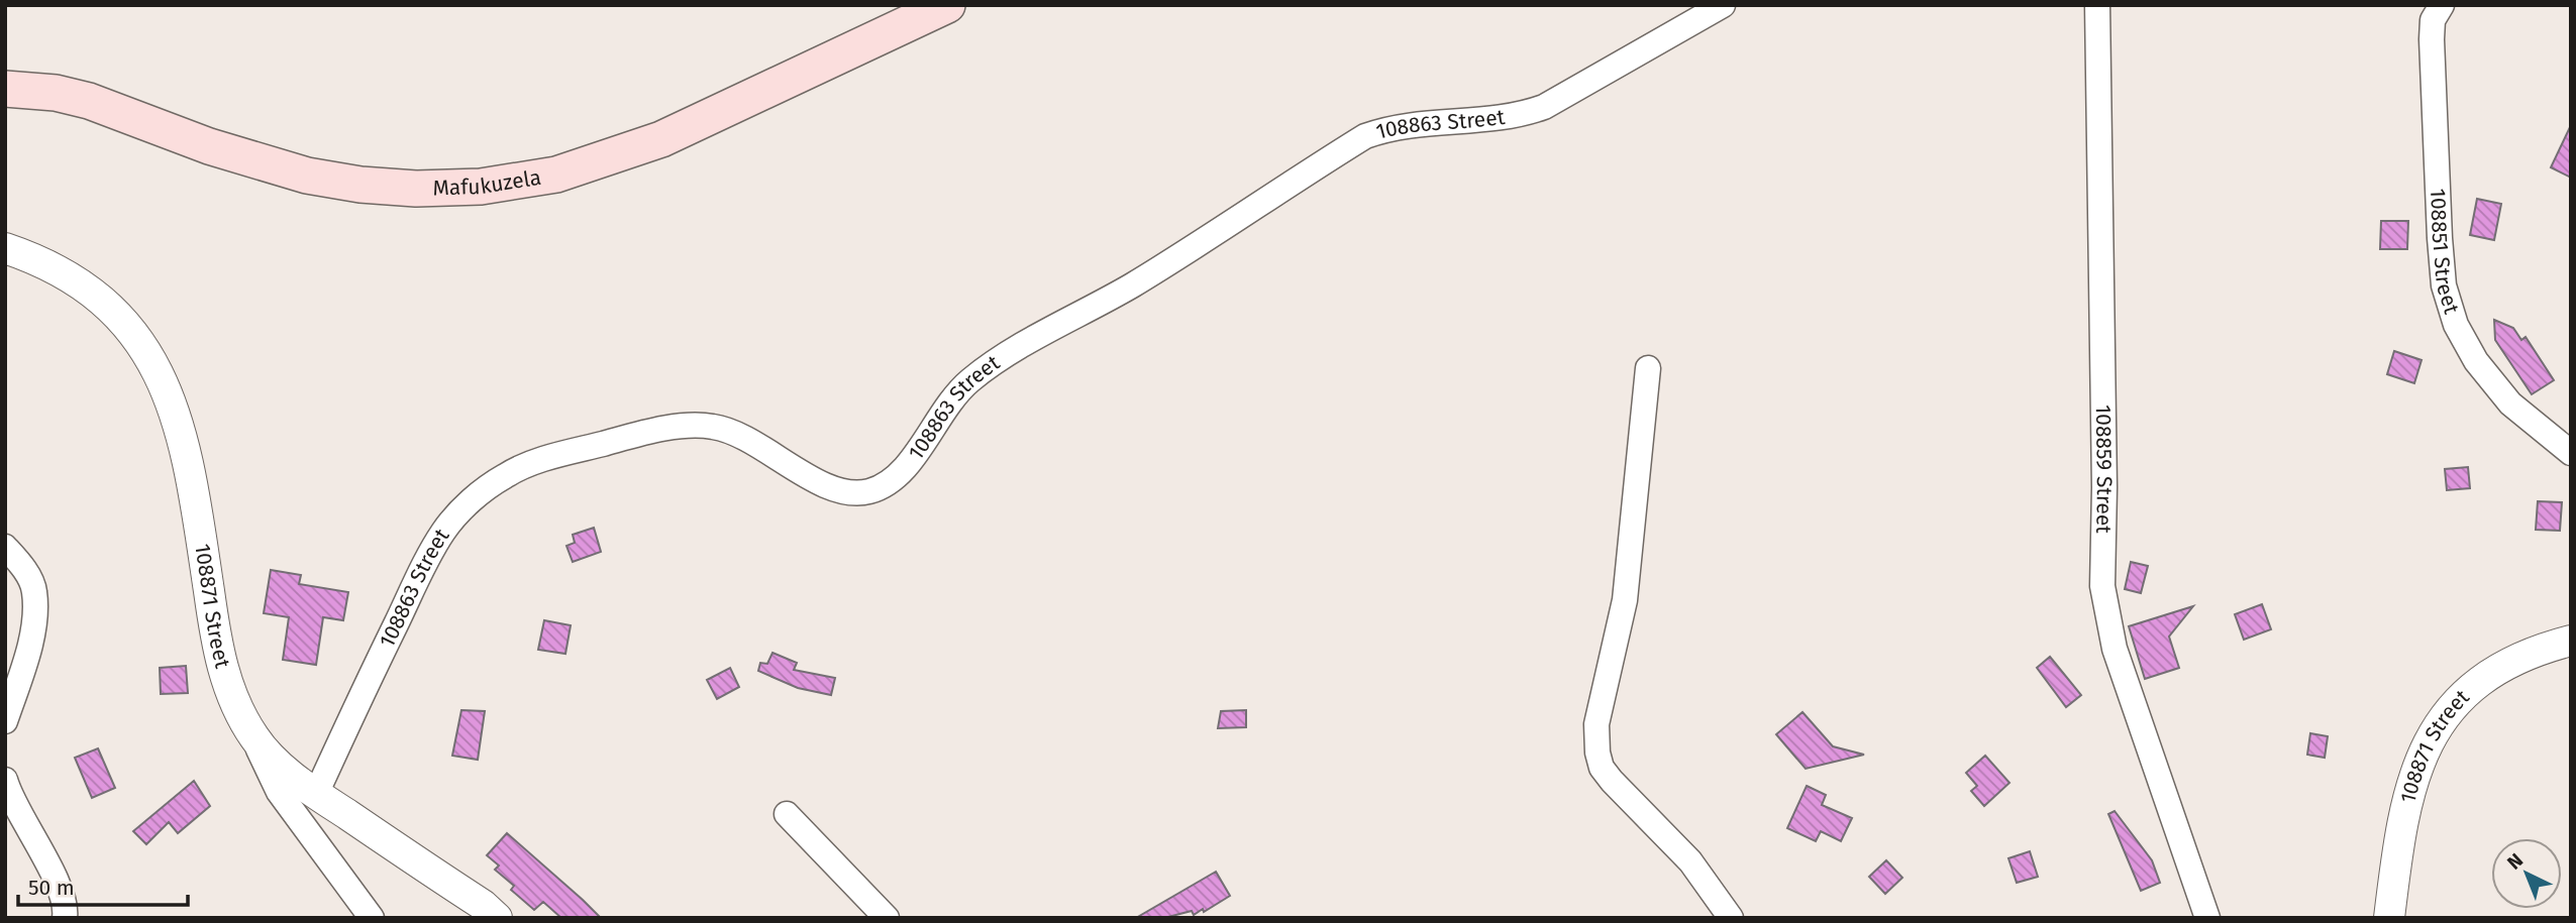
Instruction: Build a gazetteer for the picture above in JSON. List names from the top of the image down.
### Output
{
  "streets": {
    "main road": ["Mafukuzela"],
    "street": [
      "108863 Street",
      "108851 Street",
      "108859 Street",
      "108871 Street"
    ]
  },
  "crossings": [
    ["108863 Street", "108871 Street"]
  ],
  "scale_bar": "50 m",
  "north": "top left"
}
